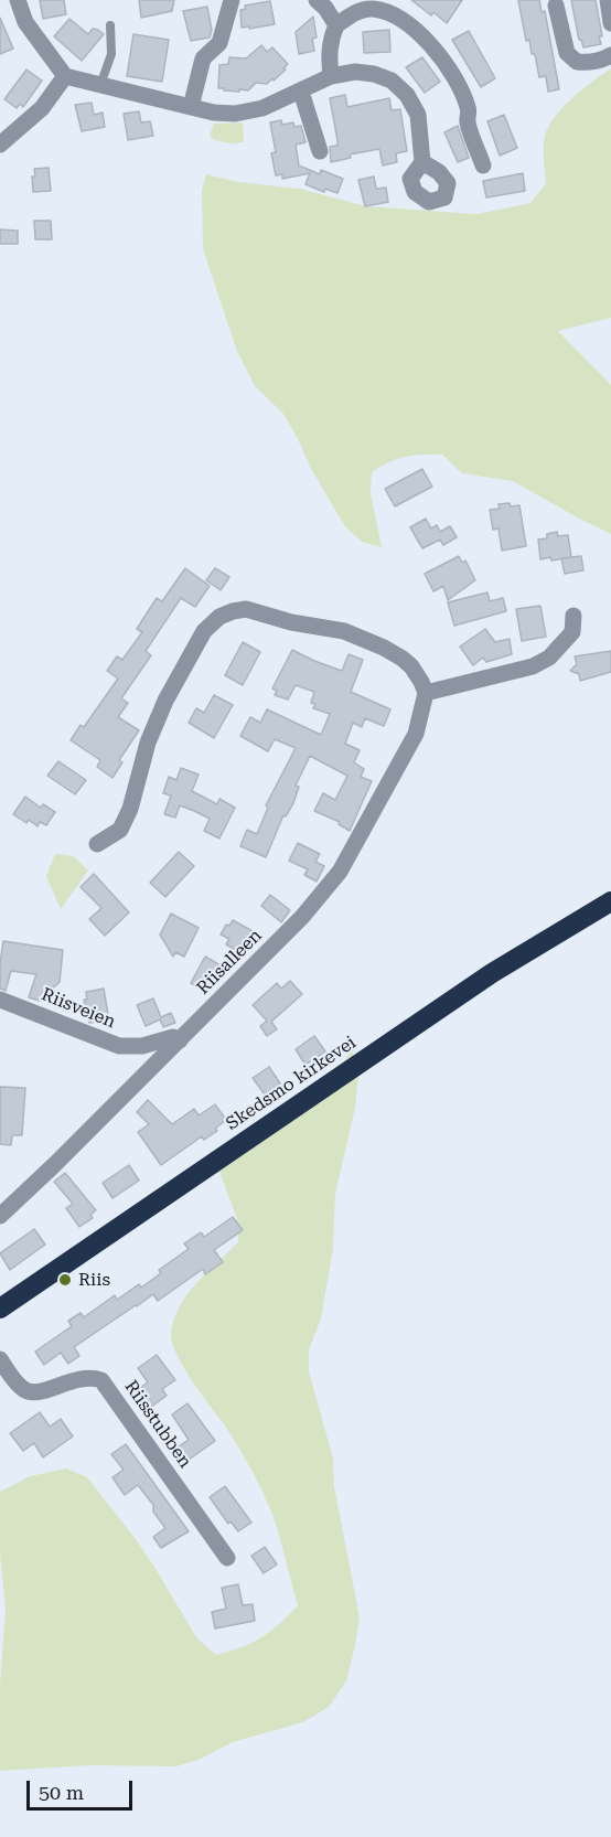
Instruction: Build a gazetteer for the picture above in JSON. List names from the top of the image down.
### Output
{
  "streets": {
    "highway": ["Skedsmo kirkevei"],
    "street": ["Riisalleen", "Riisveien", "Riisstubben"]
  },
  "crossings": [
    ["Riisalleen", "Riisveien"]
  ],
  "places": ["Riis"],
  "scale_bar": "50 m"
}
